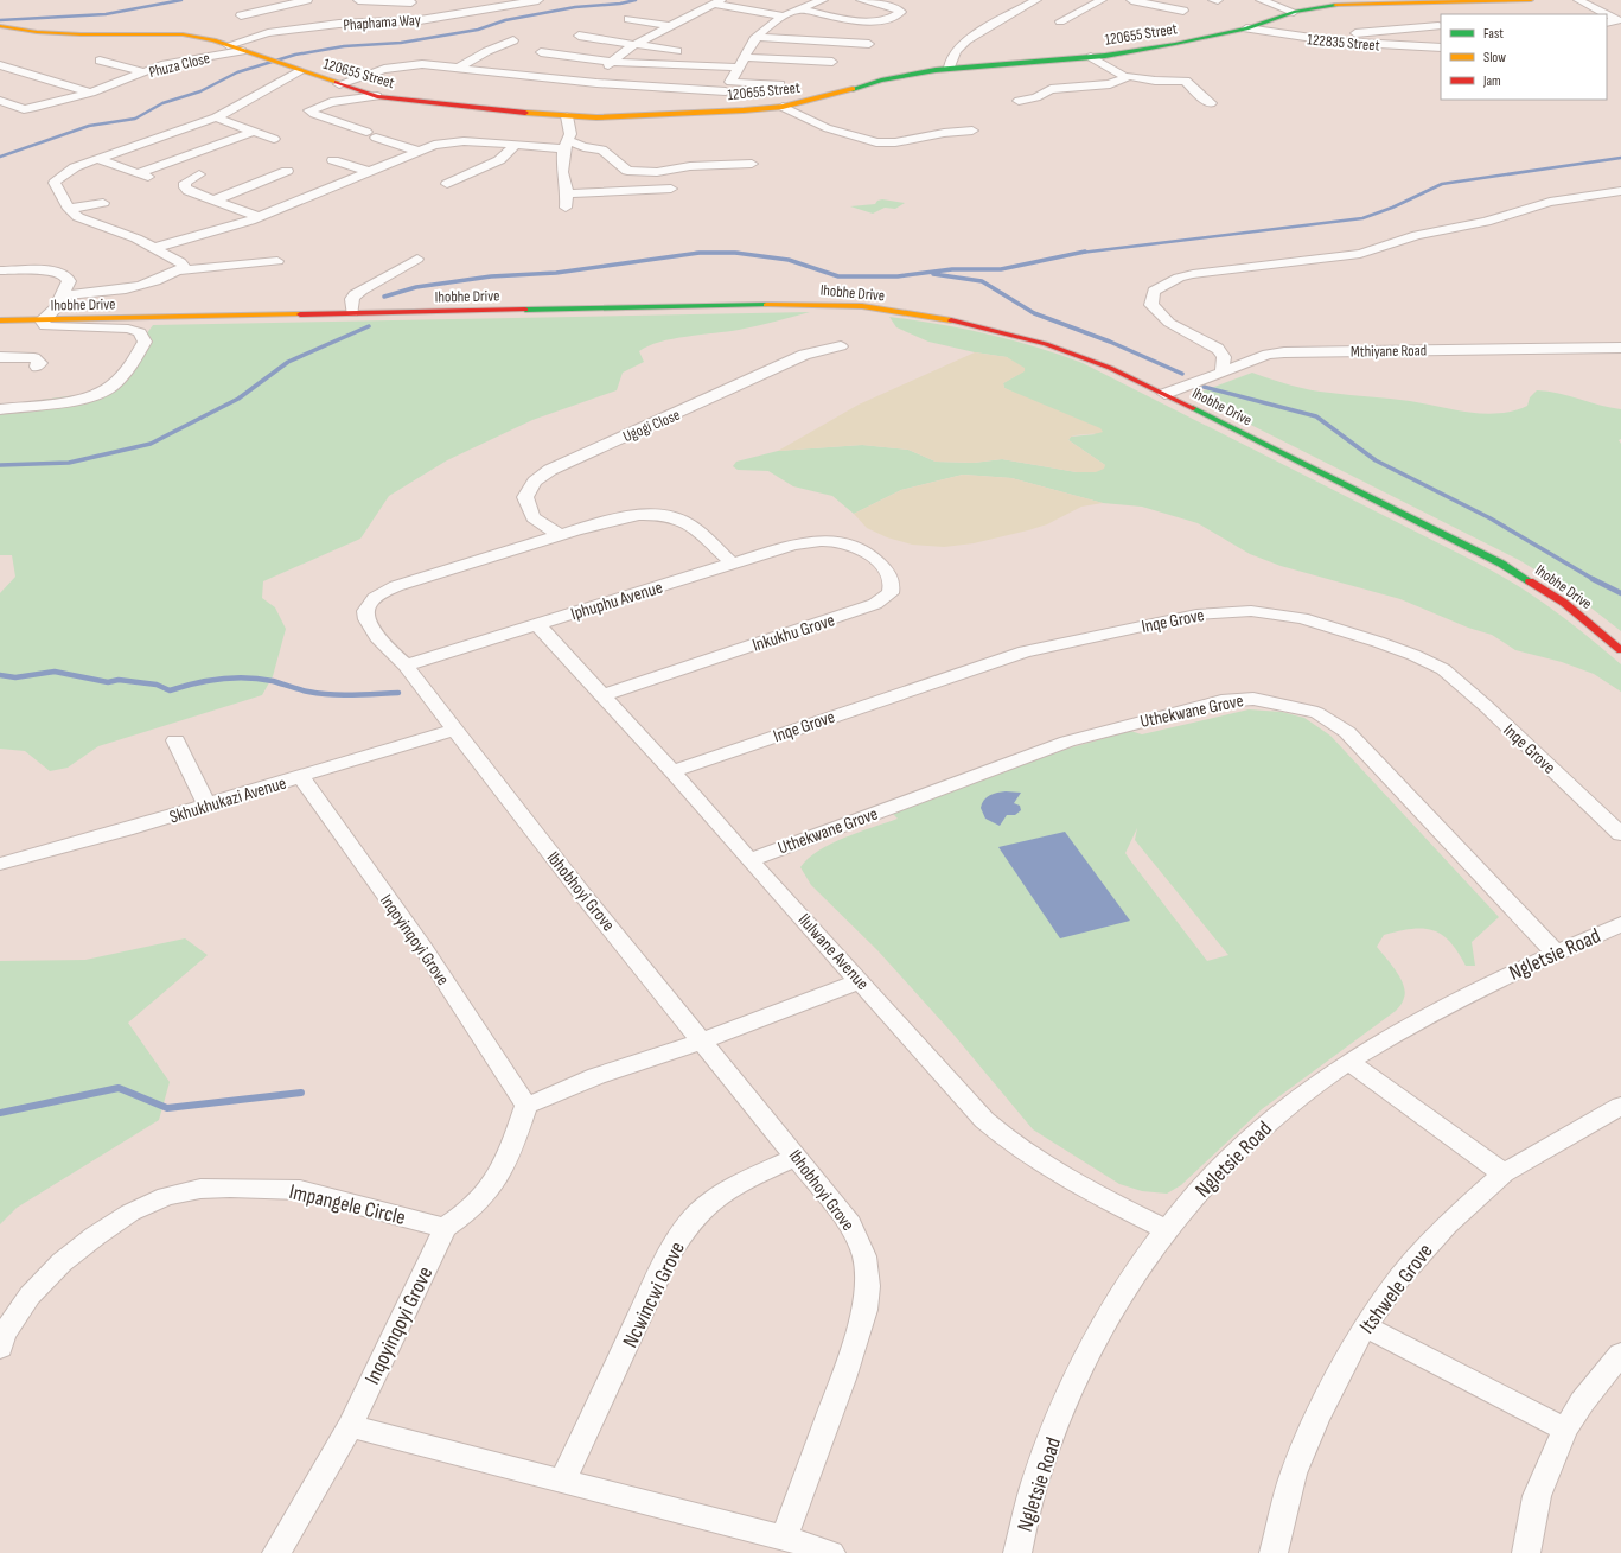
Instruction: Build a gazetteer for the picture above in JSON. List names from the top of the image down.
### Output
{
  "streets": {
    "street": [
      "Phaphama Way",
      "120655 Street",
      "122835 Street",
      "Phuza Close",
      "Ihobhe Drive",
      "Mthiyane Road",
      "Ugogi Close",
      "Iphuphu Avenue",
      "Inqe Grove",
      "Inkukhu Grove",
      "Uthekwane Grove",
      "Skhukhukazi Avenue",
      "Ibhobhoyi Grove",
      "Inqoyinqoyi Grove",
      "Ilulwane Avenue",
      "Ngletsie Road",
      "Impangele Circle",
      "Itshwele Grove",
      "Ncwincwi Grove"
    ]
  },
  "crossings": [
    ["Phaphama Way", "120655 Street"],
    ["120655 Street", "122835 Street"],
    ["120655 Street", "Phuza Close"],
    ["Ihobhe Drive", "Mthiyane Road"],
    ["Ugogi Close", "Ibhobhoyi Grove"],
    ["Iphuphu Avenue", "Inkukhu Grove"],
    ["Iphuphu Avenue", "Ibhobhoyi Grove"],
    ["Iphuphu Avenue", "Ilulwane Avenue"],
    ["Inqe Grove", "Ilulwane Avenue"],
    ["Inkukhu Grove", "Ilulwane Avenue"],
    ["Uthekwane Grove", "Ilulwane Avenue"],
    ["Uthekwane Grove", "Ngletsie Road"],
    ["Skhukhukazi Avenue", "Ibhobhoyi Grove"],
    ["Skhukhukazi Avenue", "Inqoyinqoyi Grove"],
    ["Ibhobhoyi Grove", "Ncwincwi Grove"],
    ["Inqoyinqoyi Grove", "Impangele Circle"],
    ["Ilulwane Avenue", "Ngletsie Road"]
  ],
  "legend": ["Fast", "Slow", "Jam"]
}
